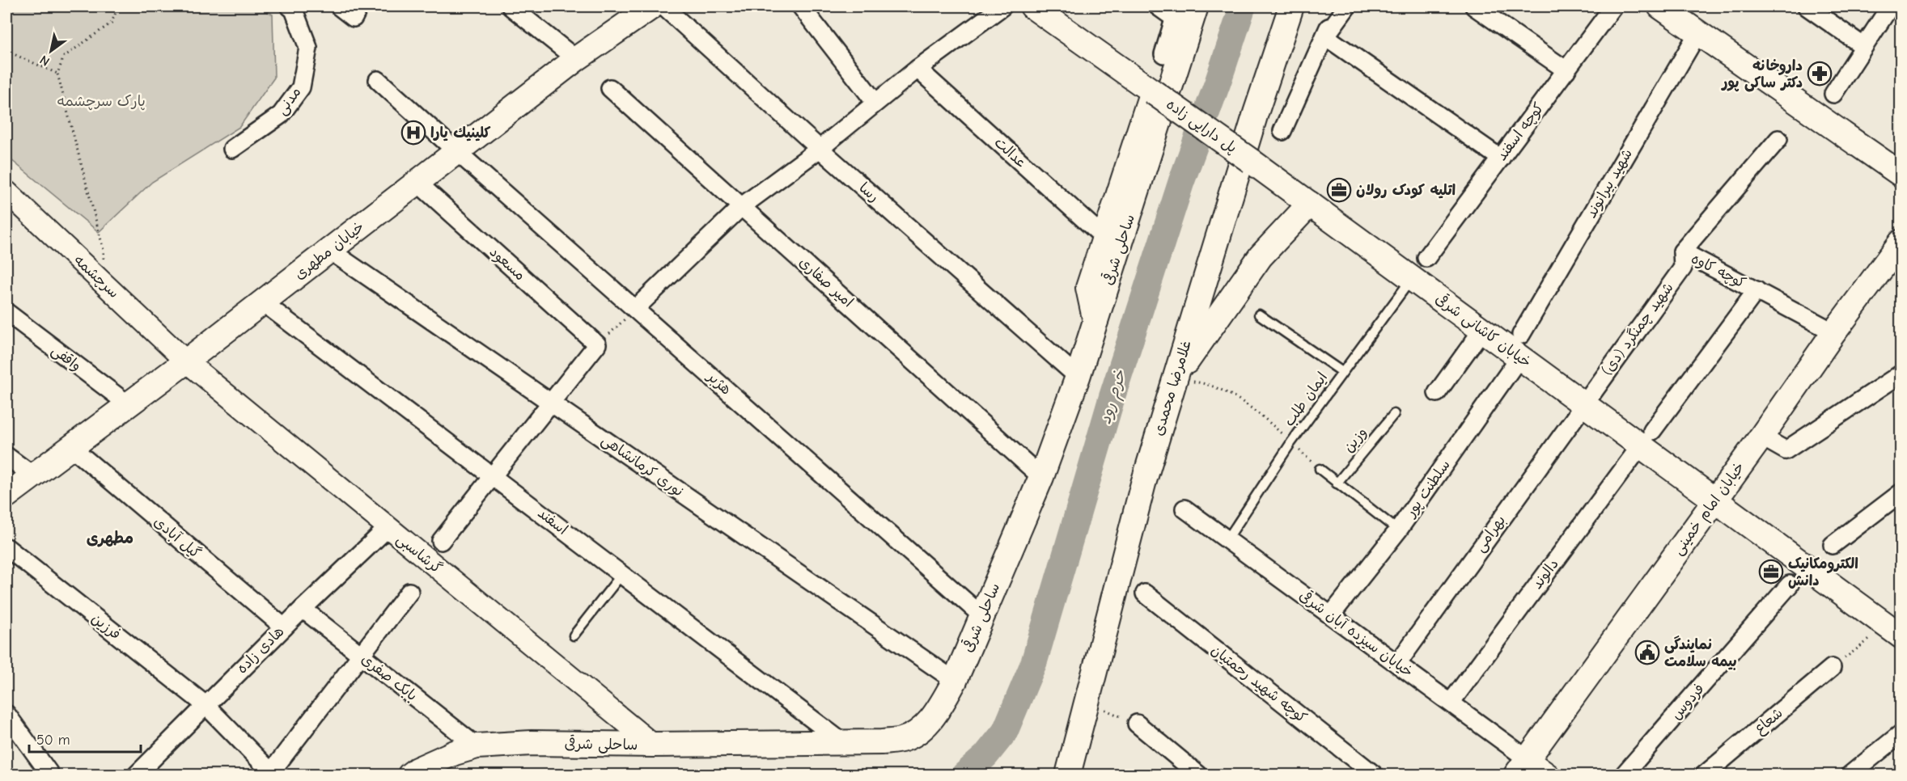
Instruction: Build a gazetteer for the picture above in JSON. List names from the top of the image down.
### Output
{
  "streets": {
    "main road": [
      "پل دارایی زاده",
      "ساحلی شرقی",
      "خیابان مطهری",
      "خیابان کاشانی شرقی",
      "غلامرضا محمدی",
      "خیابان امام خمینی"
    ],
    "street": [
      "مدنی",
      "کوچه اسفند",
      "عدالت",
      "شهید بیرانوند",
      "رسا",
      "مسعود",
      "کوچه کاوه",
      "سرچشمه",
      "امیر صفاری",
      "شهید چمنگرد (دی)",
      "واقفی",
      "هژبر",
      "نوری کرمانشاهی",
      "سلطنت پور",
      "اسفند",
      "بهرامی",
      "گیل آبادی",
      "گرشاسبی",
      "دالوند",
      "فرزین",
      "خیابان سیزده آبان شرقی",
      "هادی زاده",
      "بابک صفری",
      "کوچه شهید رحمتیان",
      "فردوس",
      "شعاع"
    ],
    "lane": ["ایمان طلب", "وزین"]
  },
  "crossings": [
    ["پل دارایی زاده", "خیابان کاشانی شرقی"],
    ["شهید بیرانوند", "خیابان کاشانی شرقی"],
    ["شهید بیرانوند", "سلطنت پور"],
    ["رسا", "ساحلی شرقی"],
    ["ساحلی شرقی", "امیر صفاری"],
    ["ساحلی شرقی", "هژبر"],
    ["ساحلی شرقی", "نوری کرمانشاهی"],
    ["ساحلی شرقی", "اسفند"],
    ["ساحلی شرقی", "گرشاسبی"],
    ["ساحلی شرقی", "بابک صفری"],
    ["خیابان مطهری", "مسعود"],
    ["خیابان مطهری", "سرچشمه"],
    ["خیابان مطهری", "واقفی"],
    ["خیابان مطهری", "هژبر"],
    ["خیابان مطهری", "نوری کرمانشاهی"],
    ["خیابان مطهری", "اسفند"],
    ["خیابان مطهری", "گیل آبادی"],
    ["خیابان مطهری", "گرشاسبی"],
    ["کوچه کاوه", "شهید چمنگرد (دی)"],
    ["کوچه کاوه", "خیابان کاشانی شرقی"],
    ["کوچه کاوه", "دالوند"],
    ["سرچشمه", "گرشاسبی"],
    ["شهید چمنگرد (دی)", "خیابان کاشانی شرقی"],
    ["شهید چمنگرد (دی)", "بهرامی"],
    ["خیابان کاشانی شرقی", "ایمان طلب"],
    ["خیابان کاشانی شرقی", "سلطنت پور"],
    ["خیابان کاشانی شرقی", "خیابان امام خمینی"],
    ["خیابان کاشانی شرقی", "بهرامی"],
    ["خیابان کاشانی شرقی", "دالوند"],
    ["ایمان طلب", "خیابان سیزده آبان شرقی"],
    ["سلطنت پور", "خیابان سیزده آبان شرقی"],
    ["خیابان امام خمینی", "خیابان سیزده آبان شرقی"],
    ["بهرامی", "خیابان سیزده آبان شرقی"],
    ["گیل آبادی", "هادی زاده"],
    ["گرشاسبی", "هادی زاده"],
    ["دالوند", "خیابان سیزده آبان شرقی"],
    ["فرزین", "هادی زاده"],
    ["هادی زاده", "بابک صفری"]
  ],
  "districts": ["مطهری"],
  "water": ["خرم رود"],
  "parks": ["پارک سرچشمه"],
  "places": {
    "pharmacy": ["داروخانه دکتر ساکی پور"],
    "hospital": ["كلينيك يارا"],
    "office": ["اتلیه کودک رولان", "الکترومکانیک دانش"],
    "public building": ["نمایندگی بیمه سلامت"]
  },
  "scale_bar": "50 m",
  "north": "bottom left"
}
